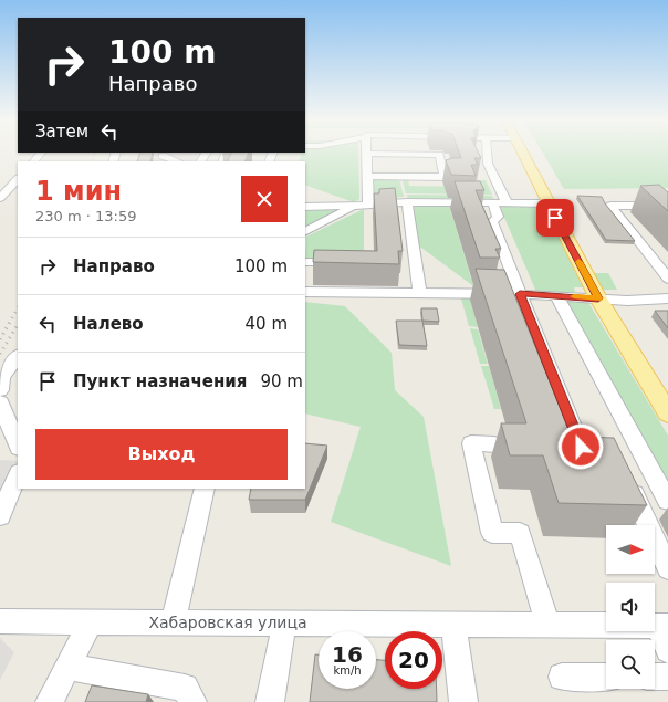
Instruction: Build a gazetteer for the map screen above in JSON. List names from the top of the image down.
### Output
{
  "streets": {
    "street": ["Хабаровская улица"]
  },
  "north": "right",
  "page": {
    "turn": ["100 m", "Направо"],
    "then": "Затем",
    "heading": ["1 мин", "230 m · 13:59"],
    "list": [
      {
        "name": "Направо",
        "value": "100 m"
      },
      {
        "name": "Налево",
        "value": "40 m"
      },
      {
        "name": "Пункт назначения",
        "value": "90 m"
      }
    ],
    "buttons": "Выход",
    "speed": "16 km/h",
    "limit": "20"
  }
}
